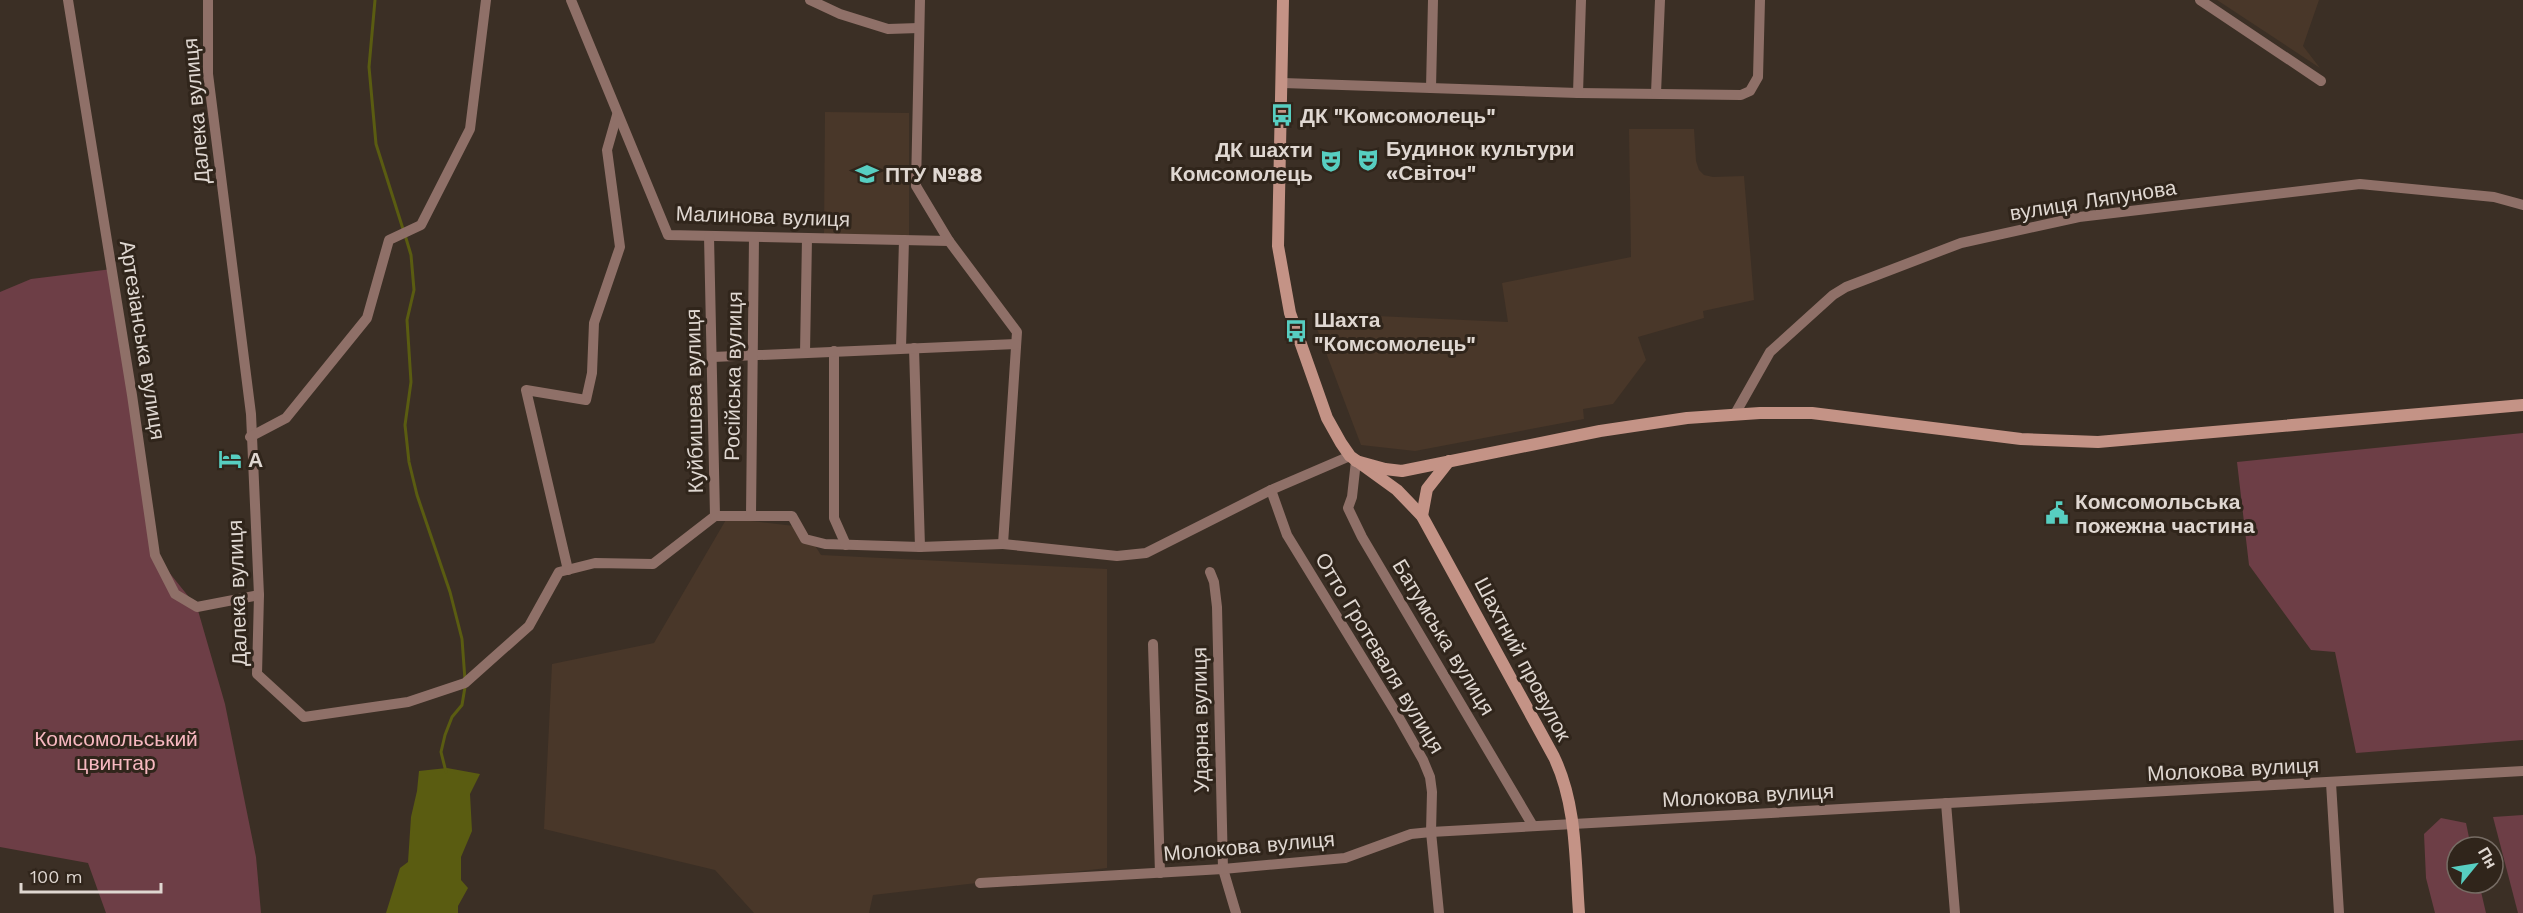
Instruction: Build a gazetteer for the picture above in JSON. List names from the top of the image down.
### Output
{
  "streets": {
    "street": [
      "Далека вулиця",
      "вулиця Ляпунова",
      "Малинова вулиця",
      "Артезіанська вулиця",
      "Російська вулиця",
      "Куйбишева вулиця",
      "Батумська вулиця",
      "Отто Гротеваля вулиця",
      "Шахтний провулок",
      "Ударна вулиця",
      "Молокова вулиця"
    ]
  },
  "crossings": [
    ["Далека вулиця", "Артезіанська вулиця"],
    ["Малинова вулиця", "Російська вулиця"],
    ["Малинова вулиця", "Куйбишева вулиця"],
    ["Російська вулиця", "Куйбишева вулиця"],
    ["Куйбишева вулиця", "Батумська вулиця"],
    ["Куйбишева вулиця", "Отто Гротеваля вулиця"],
    ["Куйбишева вулиця", "Шахтний провулок"],
    ["Батумська вулиця", "Шахтний провулок"],
    ["Батумська вулиця", "Молокова вулиця"],
    ["Отто Гротеваля вулиця", "Молокова вулиця"],
    ["Шахтний провулок", "Молокова вулиця"],
    ["Ударна вулиця", "Молокова вулиця"]
  ],
  "parks": ["Комсомольський цвинтар"],
  "places": {
    "bus stop": ["ДК \"Комсомолець\"", "Шахта \"Комсомолець\""],
    "theatre": ["Будинок культури «Світоч\"", "ДК шахти Комсомолець"],
    "school or university": ["ПТУ №88"],
    "hotel": ["А"],
    "public building": ["Комсомольська пожежна частина"]
  },
  "scale_bar": "100 m",
  "north": "top right"
}
